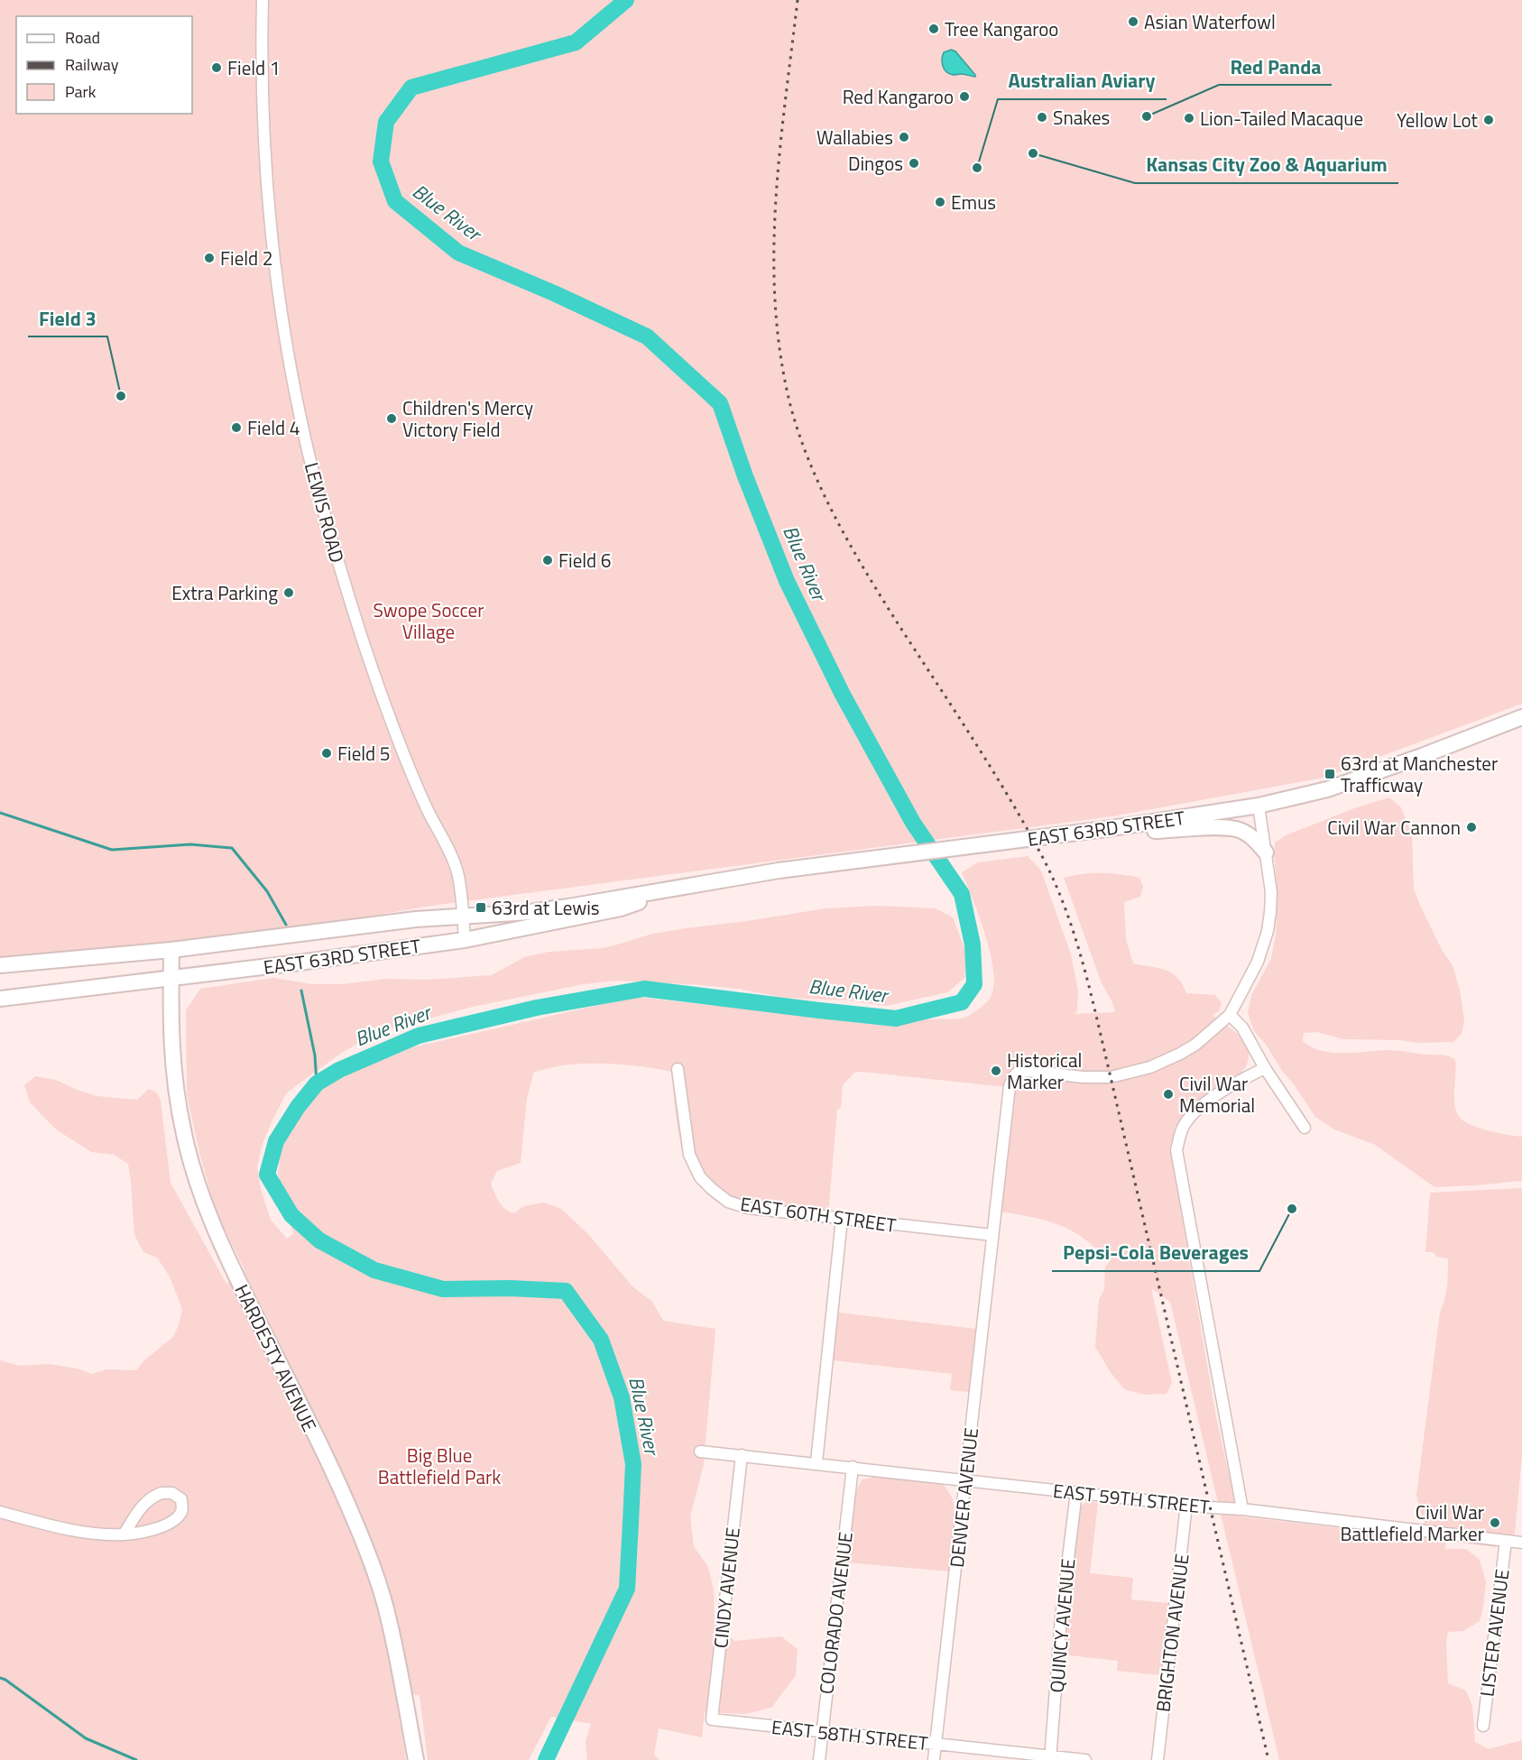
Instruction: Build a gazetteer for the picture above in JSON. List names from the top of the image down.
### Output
{
  "streets": {
    "main road": ["EAST 63RD STREET", "HARDESTY AVENUE"],
    "street": [
      "LEWIS ROAD",
      "EAST 60TH STREET",
      "DENVER AVENUE",
      "EAST 59TH STREET",
      "CINDY AVENUE",
      "COLORADO AVENUE",
      "QUINCY AVENUE",
      "BRIGHTON AVENUE",
      "LISTER AVENUE",
      "EAST 58TH STREET"
    ]
  },
  "crossings": [
    ["LEWIS ROAD", "EAST 63RD STREET"],
    ["EAST 63RD STREET", "HARDESTY AVENUE"],
    ["EAST 60TH STREET", "DENVER AVENUE"],
    ["DENVER AVENUE", "EAST 59TH STREET"],
    ["DENVER AVENUE", "EAST 58TH STREET"],
    ["EAST 59TH STREET", "CINDY AVENUE"],
    ["EAST 59TH STREET", "COLORADO AVENUE"],
    ["EAST 59TH STREET", "QUINCY AVENUE"],
    ["EAST 59TH STREET", "BRIGHTON AVENUE"],
    ["EAST 59TH STREET", "LISTER AVENUE"],
    ["CINDY AVENUE", "EAST 58TH STREET"],
    ["COLORADO AVENUE", "EAST 58TH STREET"],
    ["QUINCY AVENUE", "EAST 58TH STREET"]
  ],
  "water": ["Blue River"],
  "parks": ["Swope Soccer Village", "Big Blue Battlefield Park"],
  "places": {
    "other": [
      "Asian Waterfowl",
      "Tree Kangaroo",
      "Field 1",
      "Red Kangaroo",
      "Red Panda",
      "Snakes",
      "Lion-Tailed Macaque",
      "Yellow Lot",
      "Wallabies",
      "Kansas City Zoo & Aquarium",
      "Dingos",
      "Australian Aviary",
      "Emus",
      "Field 2",
      "Field 3",
      "Children's Mercy Victory Field",
      "Field 4",
      "Field 6",
      "Extra Parking",
      "Field 5",
      "Civil War Cannon",
      "Historical Marker",
      "Civil War Memorial",
      "Pepsi-Cola Beverages",
      "Civil War Battlefield Marker"
    ],
    "transit": ["63rd at Manchester Trafficway", "63rd at Lewis"]
  },
  "legend": ["Road", "Railway", "Park"]
}
